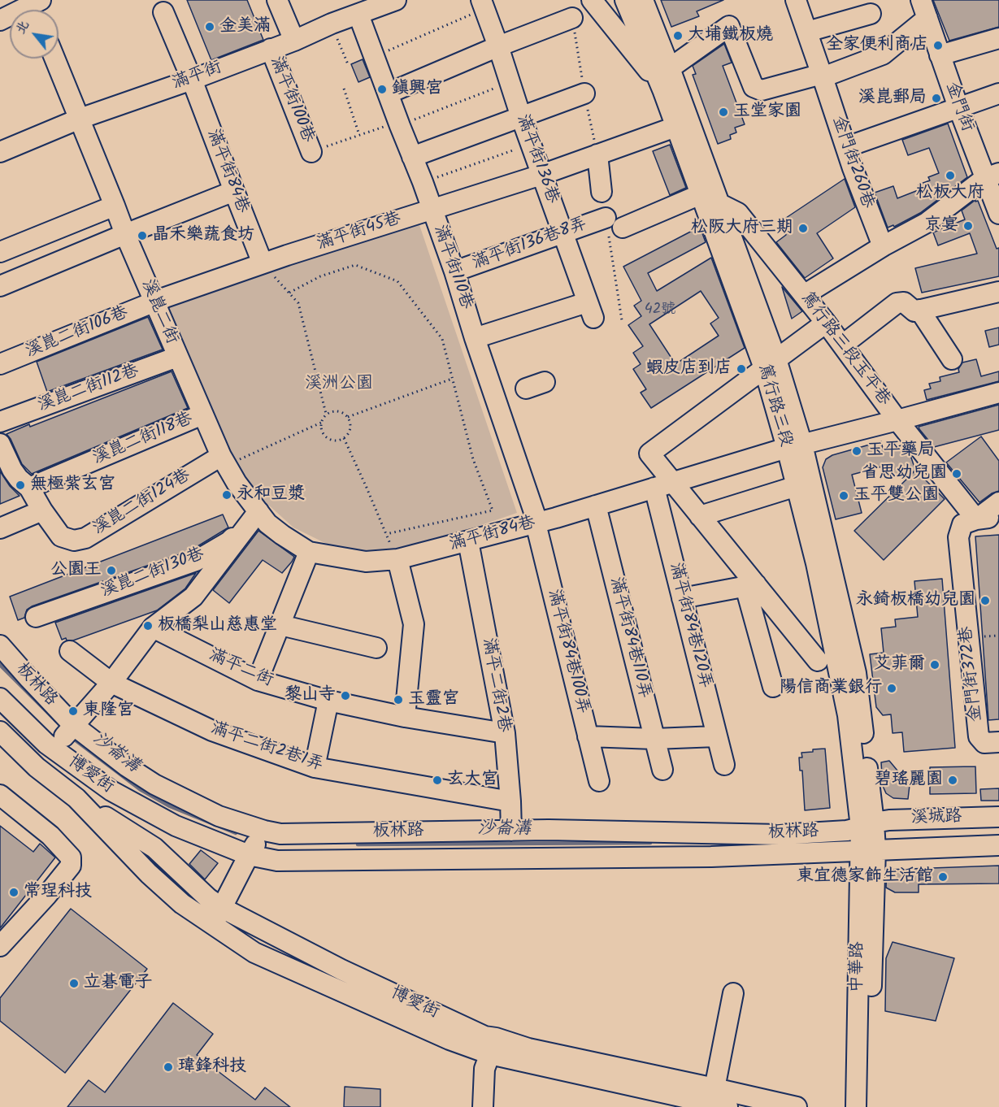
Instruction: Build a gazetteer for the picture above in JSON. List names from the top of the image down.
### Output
{
  "streets": {
    "street": [
      "滿平街",
      "滿平街100巷",
      "金門街",
      "滿平街136巷",
      "金門街260巷",
      "滿平街84巷",
      "滿平街45巷",
      "滿平街136巷8弄",
      "滿平街110巷",
      "溪崑二街",
      "溪崑二街106巷",
      "篤行路三段玉平巷",
      "溪崑二街112巷",
      "篤行路三段",
      "溪崑二街118巷",
      "溪崑二街124巷",
      "溪崑二街130巷",
      "滿平街84巷120弄",
      "滿平街84巷110弄",
      "滿平街84巷100弄",
      "滿平二街",
      "金門街372巷",
      "板林路",
      "滿平二街2巷",
      "滿平二街2巷1弄",
      "博愛街",
      "溪城路",
      "中華路"
    ]
  },
  "crossings": [
    ["滿平街", "滿平街100巷"],
    ["滿平街", "滿平街84巷"],
    ["滿平街", "滿平街110巷"],
    ["滿平街", "溪崑二街"],
    ["滿平街136巷", "滿平街45巷"],
    ["滿平街136巷", "滿平街136巷8弄"],
    ["滿平街136巷", "滿平街110巷"],
    ["滿平街84巷", "滿平街45巷"],
    ["滿平街84巷", "滿平街110巷"],
    ["滿平街84巷", "溪崑二街"],
    ["滿平街84巷", "溪崑二街106巷"],
    ["滿平街84巷", "篤行路三段玉平巷"],
    ["滿平街84巷", "篤行路三段"],
    ["滿平街84巷", "滿平街84巷120弄"],
    ["滿平街84巷", "滿平街84巷110弄"],
    ["滿平街84巷", "滿平街84巷100弄"],
    ["滿平街84巷", "滿平二街2巷"],
    ["滿平街45巷", "滿平街110巷"],
    ["滿平街45巷", "溪崑二街106巷"],
    ["滿平街45巷", "篤行路三段"],
    ["滿平街136巷8弄", "滿平街110巷"],
    ["滿平街110巷", "滿平街84巷100弄"],
    ["溪崑二街", "溪崑二街106巷"],
    ["溪崑二街", "溪崑二街112巷"],
    ["溪崑二街", "溪崑二街118巷"],
    ["溪崑二街", "溪崑二街124巷"],
    ["溪崑二街", "溪崑二街130巷"],
    ["篤行路三段玉平巷", "篤行路三段"],
    ["篤行路三段玉平巷", "金門街372巷"],
    ["篤行路三段", "板林路"],
    ["篤行路三段", "溪城路"],
    ["篤行路三段", "中華路"],
    ["滿平二街", "滿平二街2巷"],
    ["板林路", "滿平二街2巷"],
    ["板林路", "博愛街"],
    ["板林路", "溪城路"],
    ["板林路", "中華路"],
    ["滿平二街2巷", "滿平二街2巷1弄"],
    ["溪城路", "中華路"]
  ],
  "water": ["沙崙溝"],
  "parks": ["溪洲公園"],
  "places": [
    "金美滿",
    "大埔鐵板燒",
    "全家便利商店",
    "鎮興宮",
    "溪崑郵局",
    "玉堂家園",
    "松板大府",
    "京宴",
    "松阪大府三期",
    "晶禾樂蔬食坊",
    "蝦皮店到店",
    "玉平藥局",
    "省思幼兒園",
    "無極紫玄宮",
    "永和豆漿",
    "玉平雙公園",
    "公園王",
    "永錡板橋幼兒園",
    "板橋梨山慈惠堂",
    "艾菲爾",
    "陽信商業銀行",
    "黎山寺",
    "玉靈宮",
    "東隆宮",
    "玄大宮",
    "碧瑤麗園",
    "東宜德家飾生活館",
    "常珵科技",
    "立碁電子",
    "瑋鋒科技"
  ],
  "house_numbers": ["42號"],
  "north": "top left"
}
